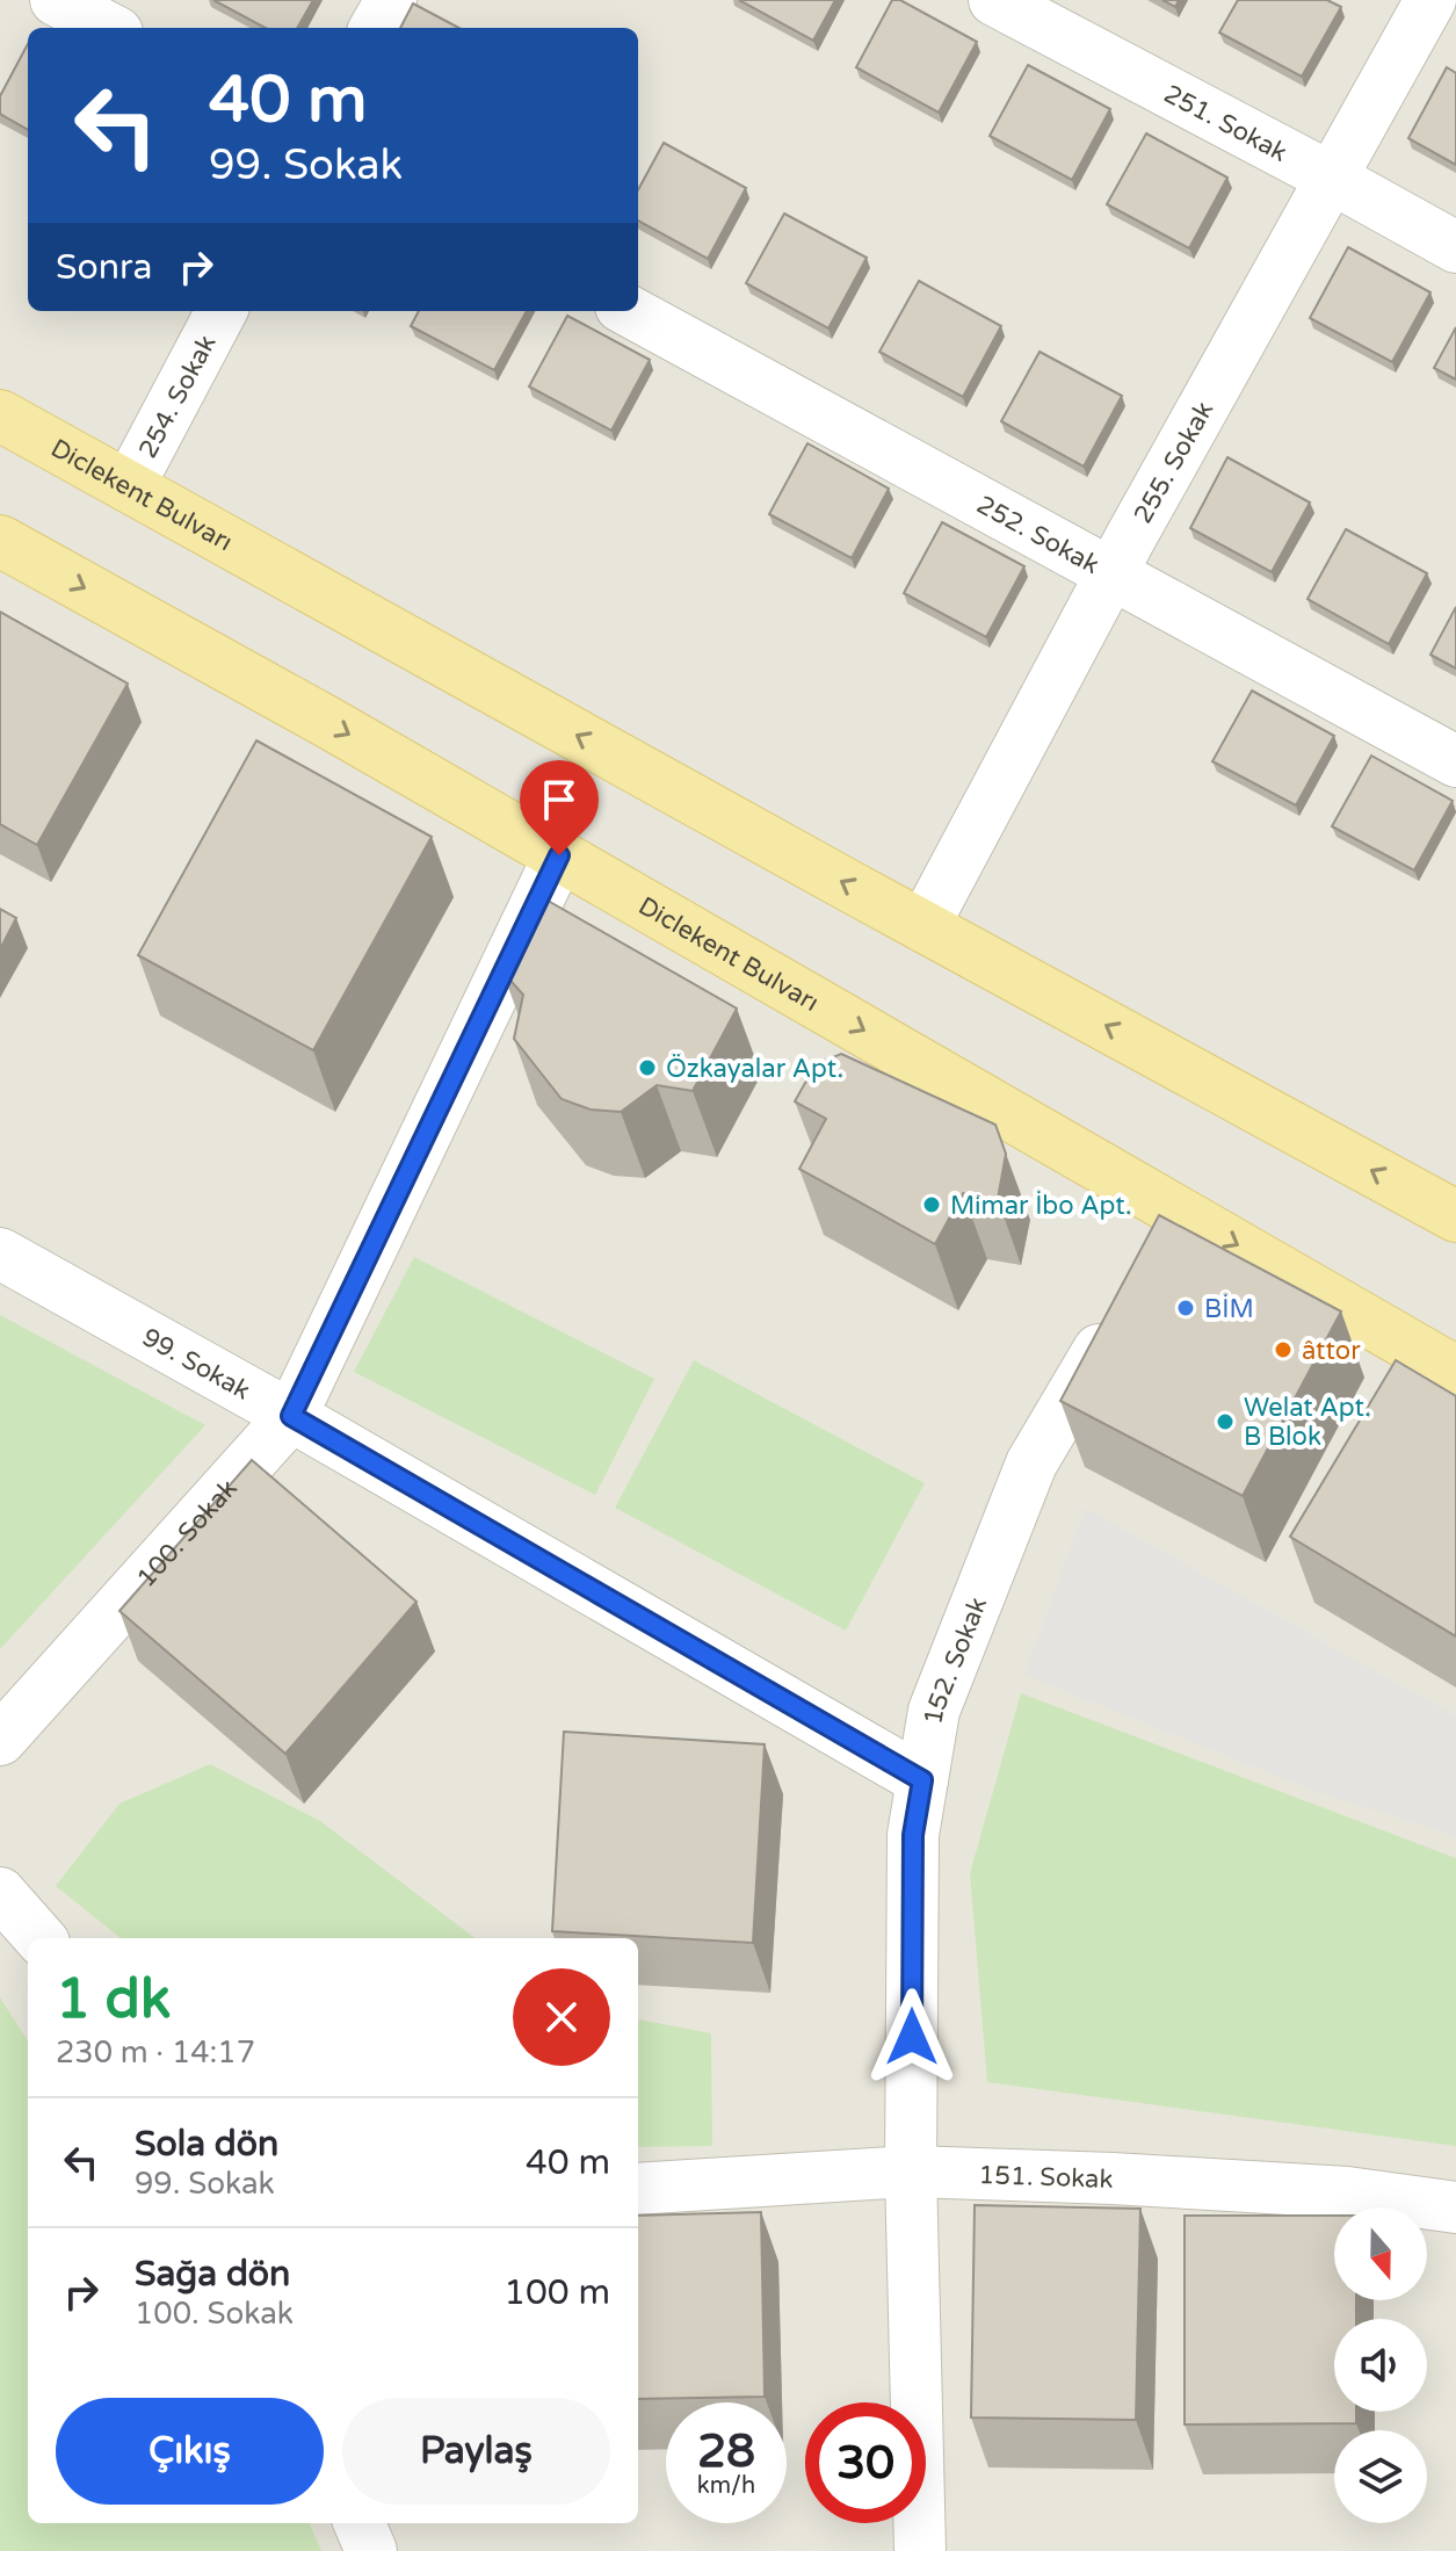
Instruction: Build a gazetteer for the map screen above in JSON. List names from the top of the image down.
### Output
{
  "streets": {
    "main road": ["Diclekent Bulvarı"],
    "street": [
      "251. Sokak",
      "254. Sokak",
      "255. Sokak",
      "252. Sokak",
      "99. Sokak",
      "100. Sokak",
      "152. Sokak",
      "151. Sokak"
    ]
  },
  "crossings": [
    ["251. Sokak", "255. Sokak"],
    ["254. Sokak", "Diclekent Bulvarı"],
    ["255. Sokak", "Diclekent Bulvarı"],
    ["255. Sokak", "252. Sokak"],
    ["Diclekent Bulvarı", "100. Sokak"],
    ["99. Sokak", "100. Sokak"],
    ["99. Sokak", "152. Sokak"],
    ["152. Sokak", "151. Sokak"]
  ],
  "places": [
    "Özkayalar Apt.",
    "Mimar İbo Apt.",
    "BİM",
    "âttor",
    "Welat Apt. B Blok"
  ],
  "north": "bottom",
  "page": {
    "turn": ["40 m", "99. Sokak"],
    "then": "Sonra",
    "heading": ["1 dk", "230 m · 14:17"],
    "list": [
      {
        "name": "Sola dön",
        "note": "99. Sokak",
        "value": "40 m"
      },
      {
        "name": "Sağa dön",
        "note": "100. Sokak",
        "value": "100 m"
      }
    ],
    "buttons": ["Çıkış", "Paylaş"],
    "speed": "28 km/h",
    "limit": "30"
  }
}
